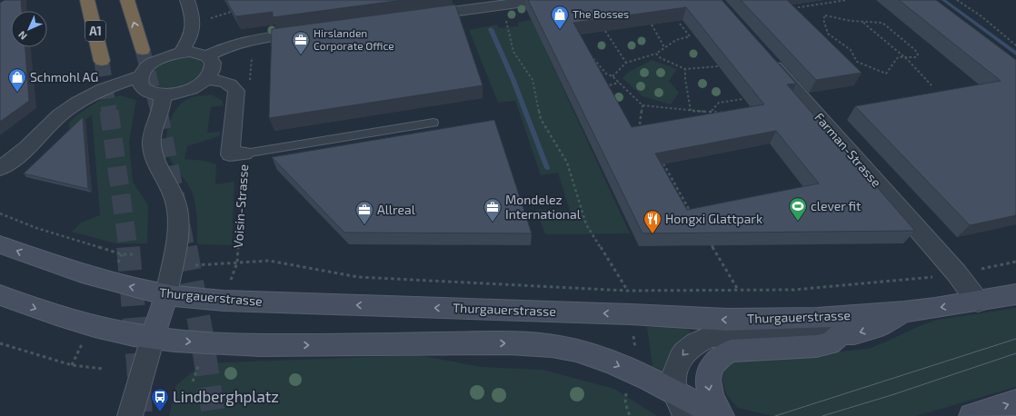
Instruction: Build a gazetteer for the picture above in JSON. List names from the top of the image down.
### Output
{
  "streets": {
    "highway": ["A1"],
    "main road": ["Thurgauerstrasse"],
    "street": ["Farman-Strasse", "Voisin-Strasse"]
  },
  "crossings": [
    ["Farman-Strasse", "Thurgauerstrasse"]
  ],
  "places": {
    "shop": ["The Bosses", "Schmohl AG"],
    "office": ["Hirslanden Corporate Office", "Mondelez International", "Allreal"],
    "sports": ["clever fit"],
    "restaurant": ["Hongxi Glattpark"],
    "bus stop": ["Lindberghplatz"]
  },
  "north": "bottom left"
}
